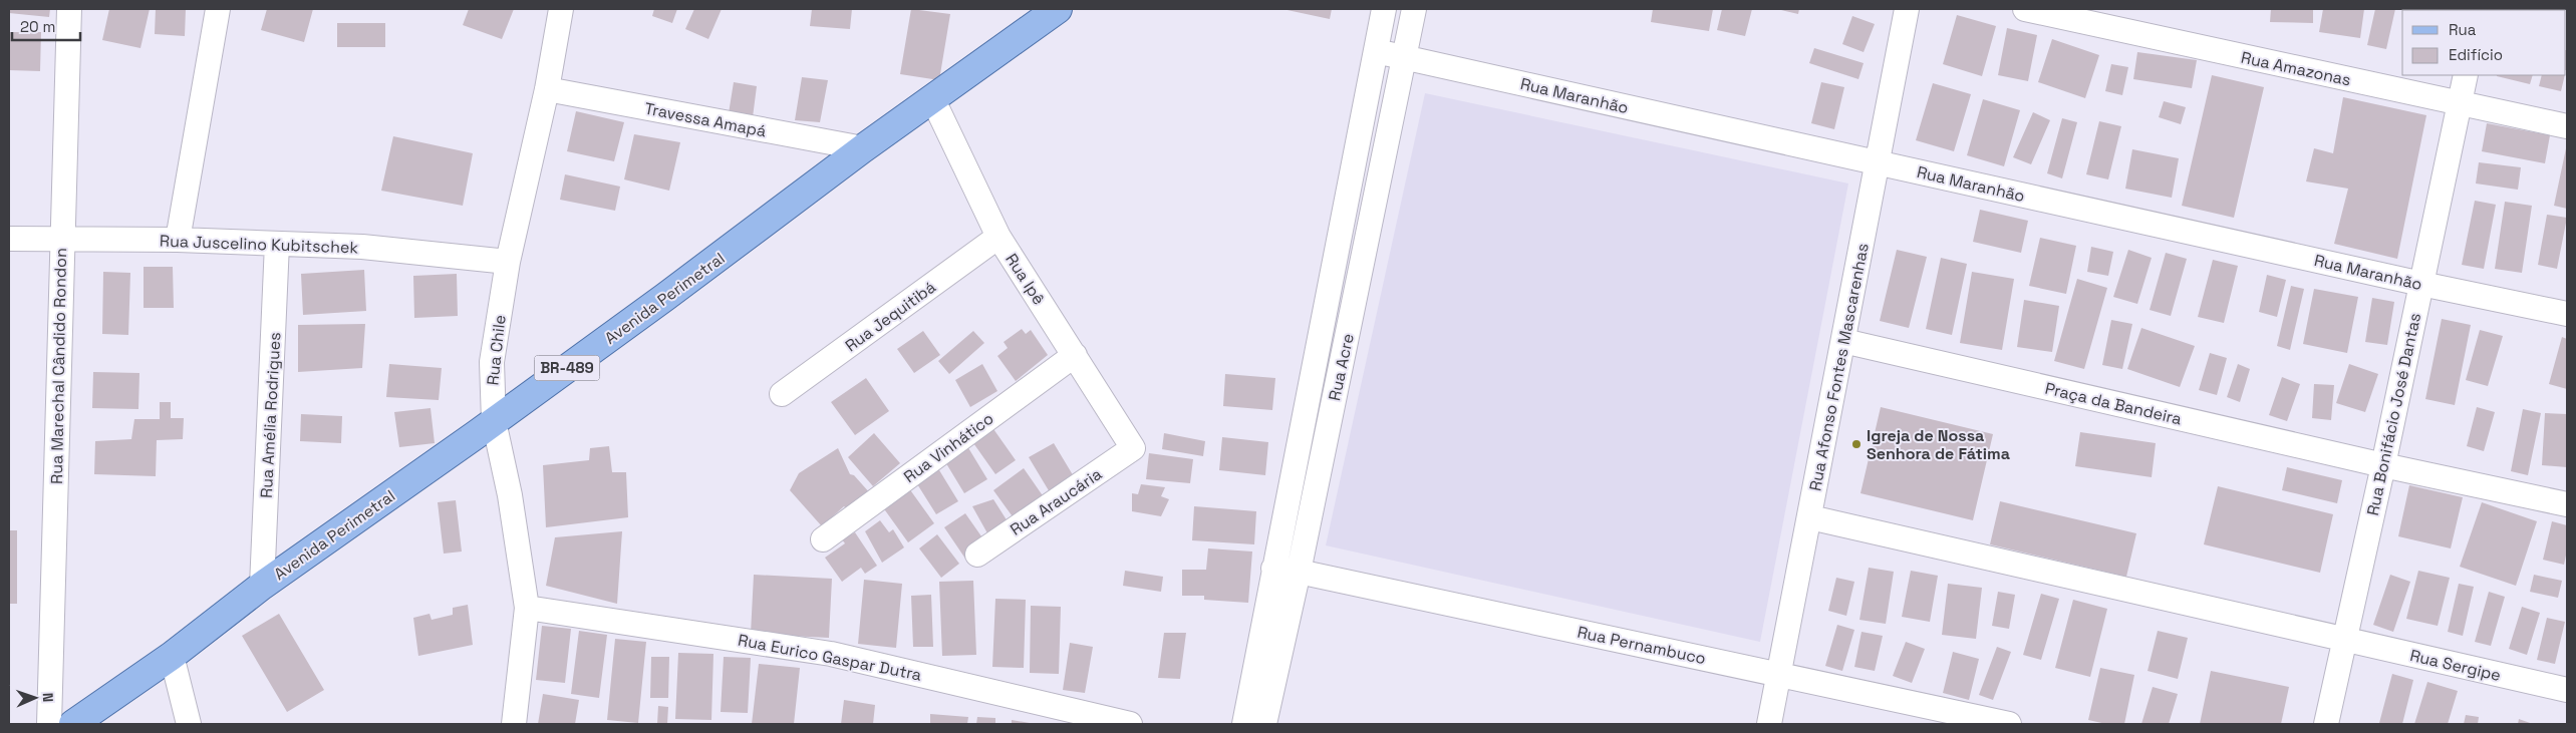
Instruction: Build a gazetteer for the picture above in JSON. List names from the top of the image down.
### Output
{
  "streets": {
    "main road": ["Avenida Perimetral", "BR-489"],
    "street": [
      "Rua Amazonas",
      "Rua Maranhão",
      "Travessa Amapá",
      "Rua Juscelino Kubitschek",
      "Rua Ipê",
      "Rua Jequitibá",
      "Rua Chile",
      "Rua Marechal Cândido Rondon",
      "Rua Acre",
      "Rua Afonso Fontes Mascarenhas",
      "Praça da Bandeira",
      "Rua Bonifácio José Dantas",
      "Rua Amélia Rodrigues",
      "Rua Vinhático",
      "Rua Araucária",
      "Rua Pernambuco",
      "Rua Eurico Gaspar Dutra",
      "Rua Sergipe"
    ]
  },
  "crossings": [
    ["Rua Amazonas", "Rua Bonifácio José Dantas"],
    ["Rua Maranhão", "Rua Acre"],
    ["Rua Maranhão", "Rua Afonso Fontes Mascarenhas"],
    ["Rua Maranhão", "Rua Bonifácio José Dantas"],
    ["Travessa Amapá", "Avenida Perimetral"],
    ["Travessa Amapá", "Rua Chile"],
    ["Rua Juscelino Kubitschek", "Rua Chile"],
    ["Rua Juscelino Kubitschek", "Rua Marechal Cândido Rondon"],
    ["Rua Juscelino Kubitschek", "Rua Amélia Rodrigues"],
    ["Rua Ipê", "Avenida Perimetral"],
    ["Rua Ipê", "Rua Jequitibá"],
    ["Rua Ipê", "Rua Vinhático"],
    ["Rua Ipê", "Rua Araucária"],
    ["Avenida Perimetral", "Rua Chile"],
    ["Avenida Perimetral", "Rua Amélia Rodrigues"],
    ["Rua Chile", "Rua Eurico Gaspar Dutra"],
    ["Rua Acre", "Rua Pernambuco"],
    ["Rua Afonso Fontes Mascarenhas", "Praça da Bandeira"],
    ["Rua Afonso Fontes Mascarenhas", "Rua Pernambuco"],
    ["Praça da Bandeira", "Rua Bonifácio José Dantas"],
    ["Rua Bonifácio José Dantas", "Rua Sergipe"]
  ],
  "places": ["Igreja de Nossa Senhora de Fátima"],
  "legend": ["Rua", "Edifício"],
  "scale_bar": "20 m",
  "north": "right"
}
